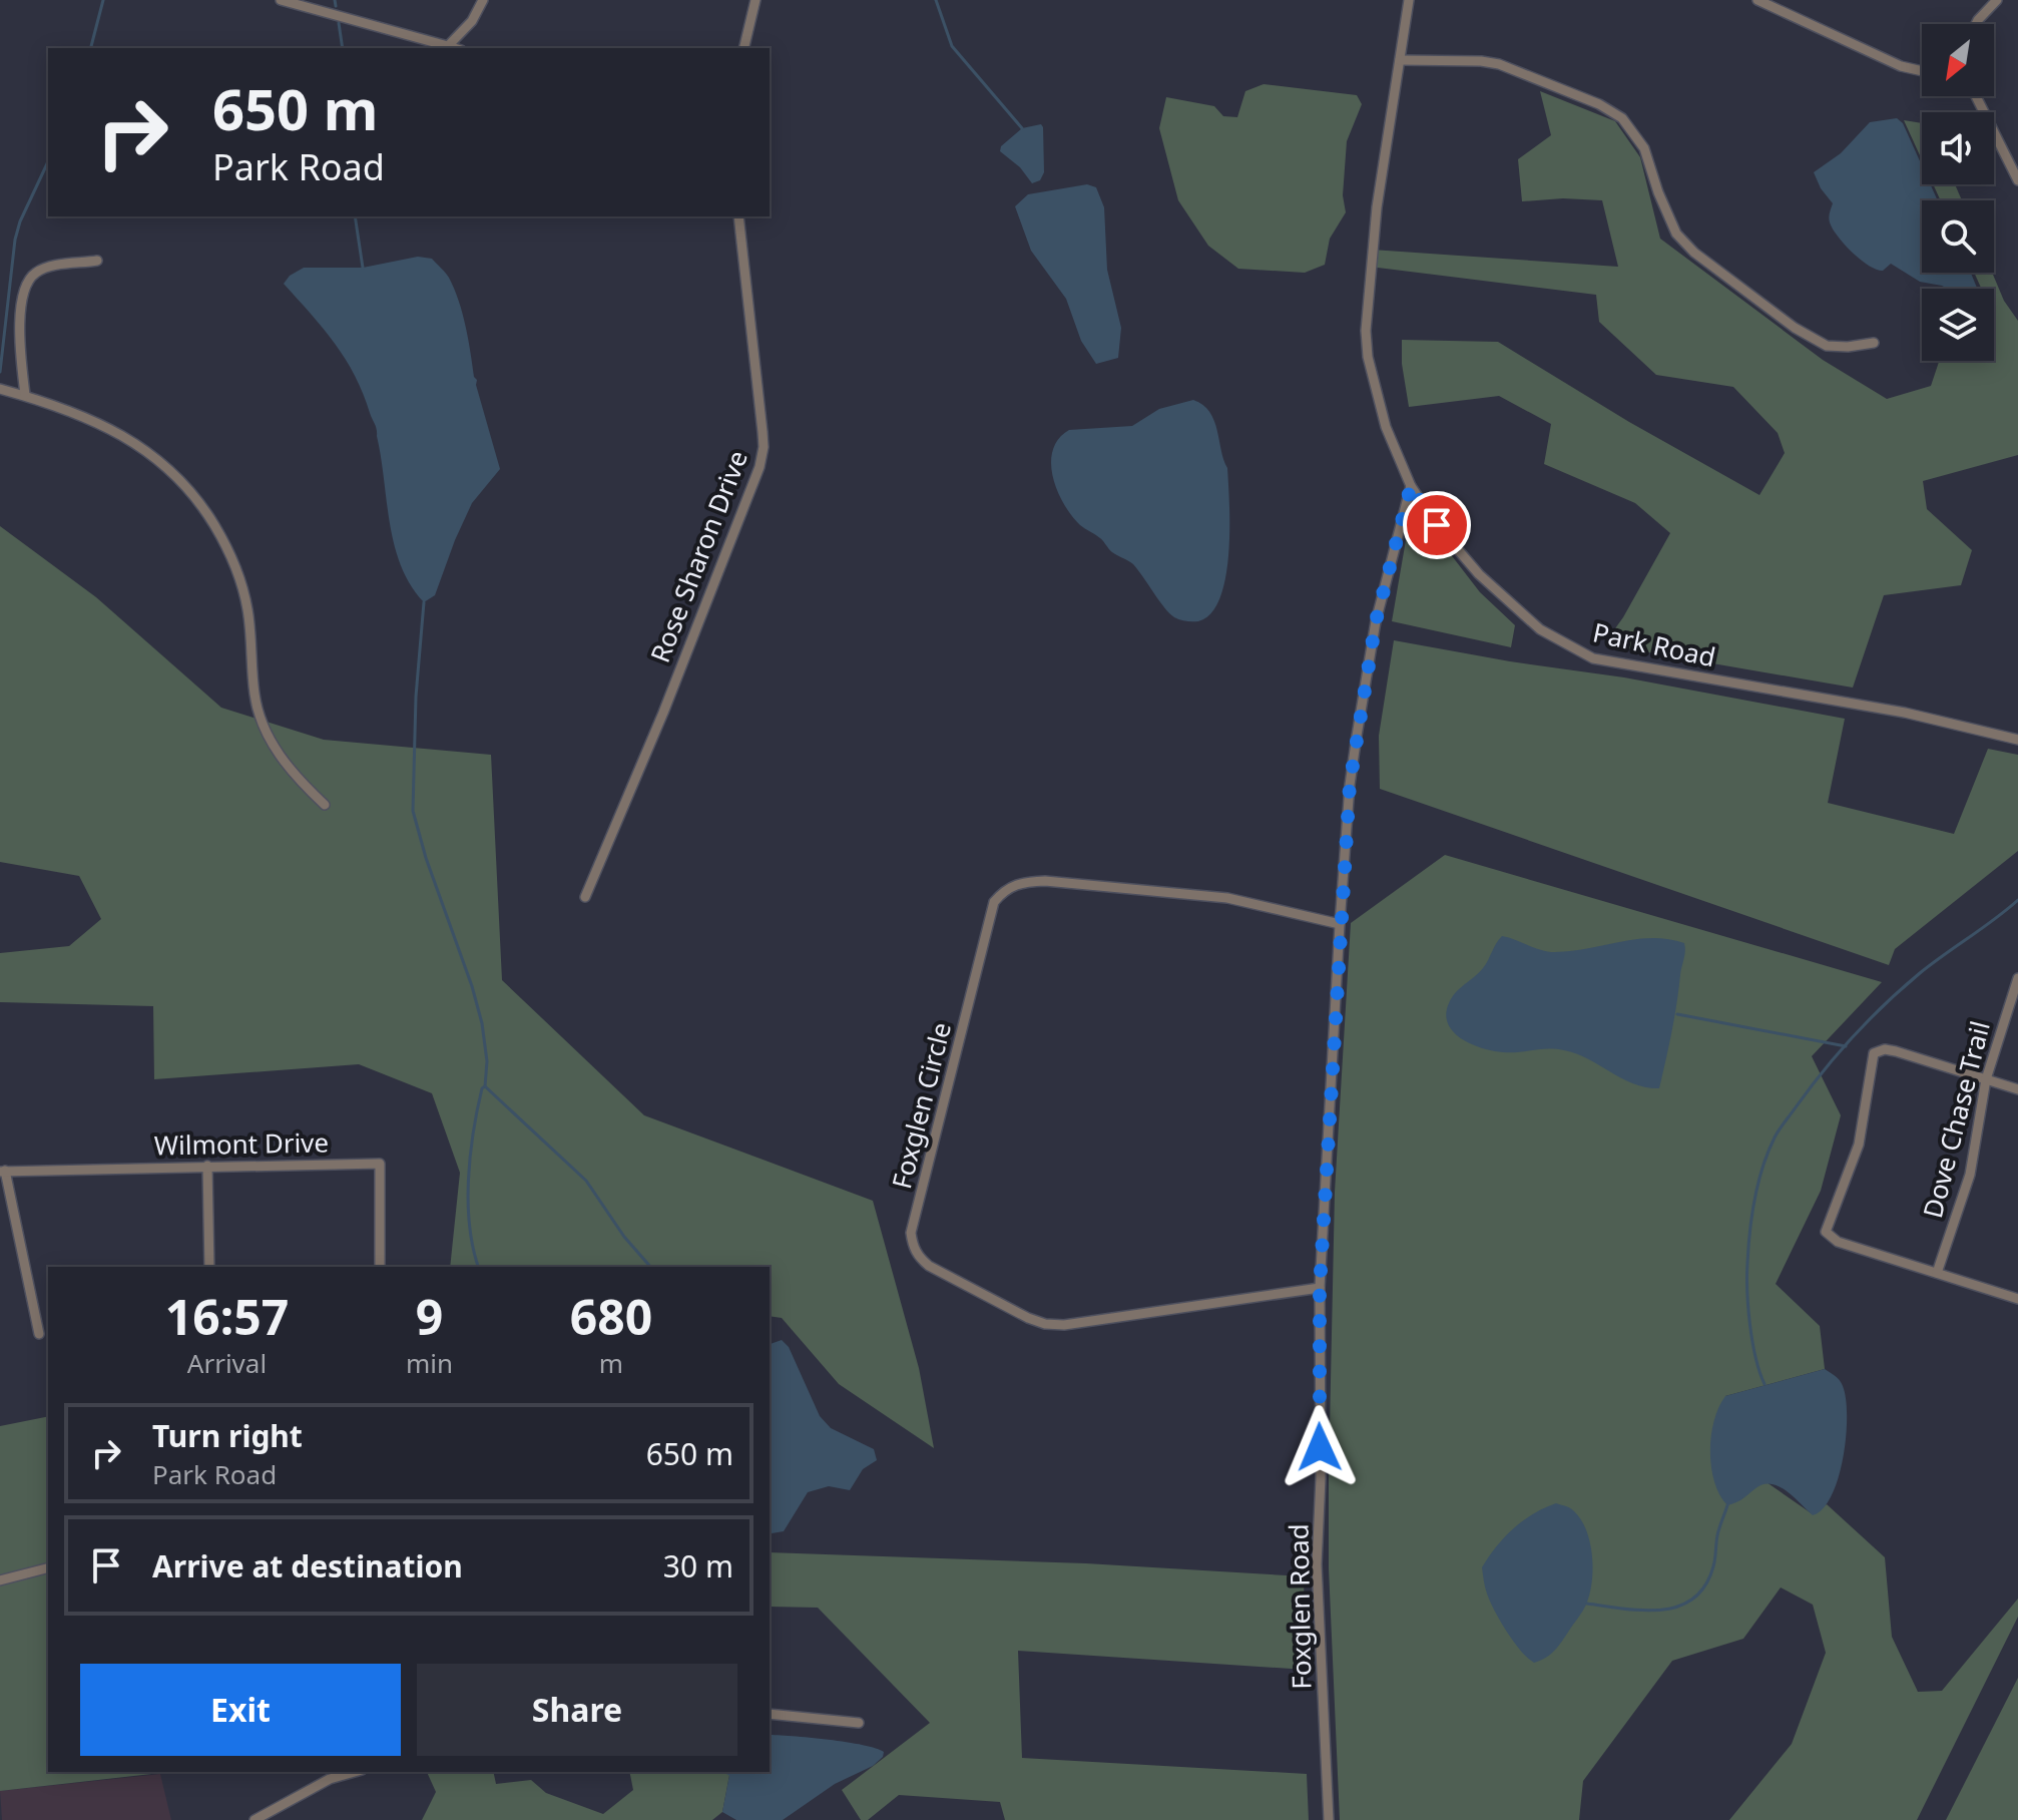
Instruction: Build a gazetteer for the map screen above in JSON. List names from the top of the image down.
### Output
{
  "streets": {
    "street": [
      "Rose Sharon Drive",
      "Park Road",
      "Foxglen Circle",
      "Dove Chase Trail",
      "Wilmont Drive",
      "Foxglen Road"
    ]
  },
  "crossings": [
    ["Park Road", "Foxglen Road"],
    ["Foxglen Circle", "Foxglen Road"]
  ],
  "north": "bottom left",
  "page": {
    "turn": ["650 m", "Park Road"],
    "eta": [
      "16:57",
      "Arrival",
      "9",
      "min",
      "680",
      "m"
    ],
    "list": [
      {
        "name": "Turn right",
        "note": "Park Road",
        "value": "650 m"
      },
      {
        "name": "Arrive at destination",
        "value": "30 m"
      }
    ],
    "buttons": ["Exit", "Share"]
  }
}
